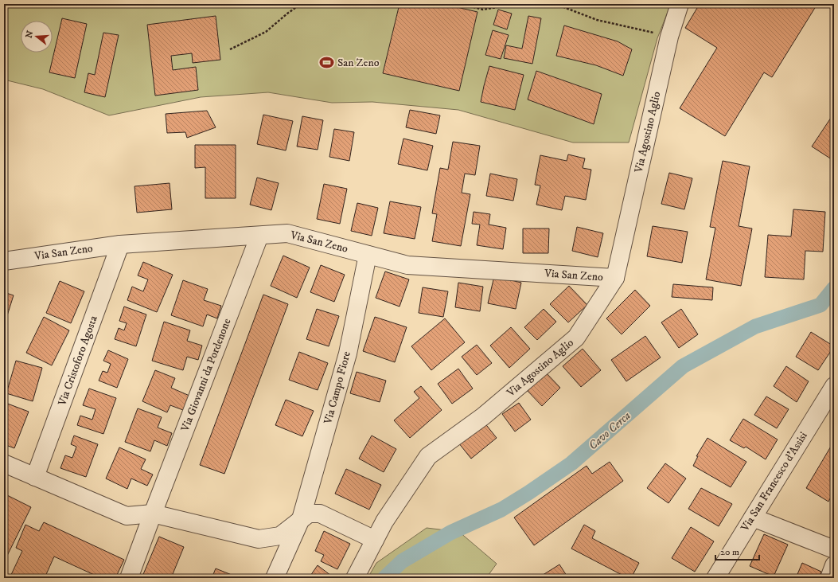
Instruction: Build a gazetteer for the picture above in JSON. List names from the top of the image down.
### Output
{
  "streets": {
    "street": [
      "Via Agostino Aglio",
      "Via San Zeno",
      "Via Cristoforo Agosta",
      "Via Giovanni da Pordenone",
      "Via Campo Fiore",
      "Via San Francesco d'Assisi"
    ]
  },
  "crossings": [
    ["Via Agostino Aglio", "Via San Zeno"],
    ["Via San Zeno", "Via Cristoforo Agosta"],
    ["Via San Zeno", "Via Giovanni da Pordenone"],
    ["Via San Zeno", "Via Campo Fiore"]
  ],
  "water": ["Cavo Cerca"],
  "places": {
    "sports": ["San Zeno"]
  },
  "scale_bar": "20 m",
  "north": "left"
}
